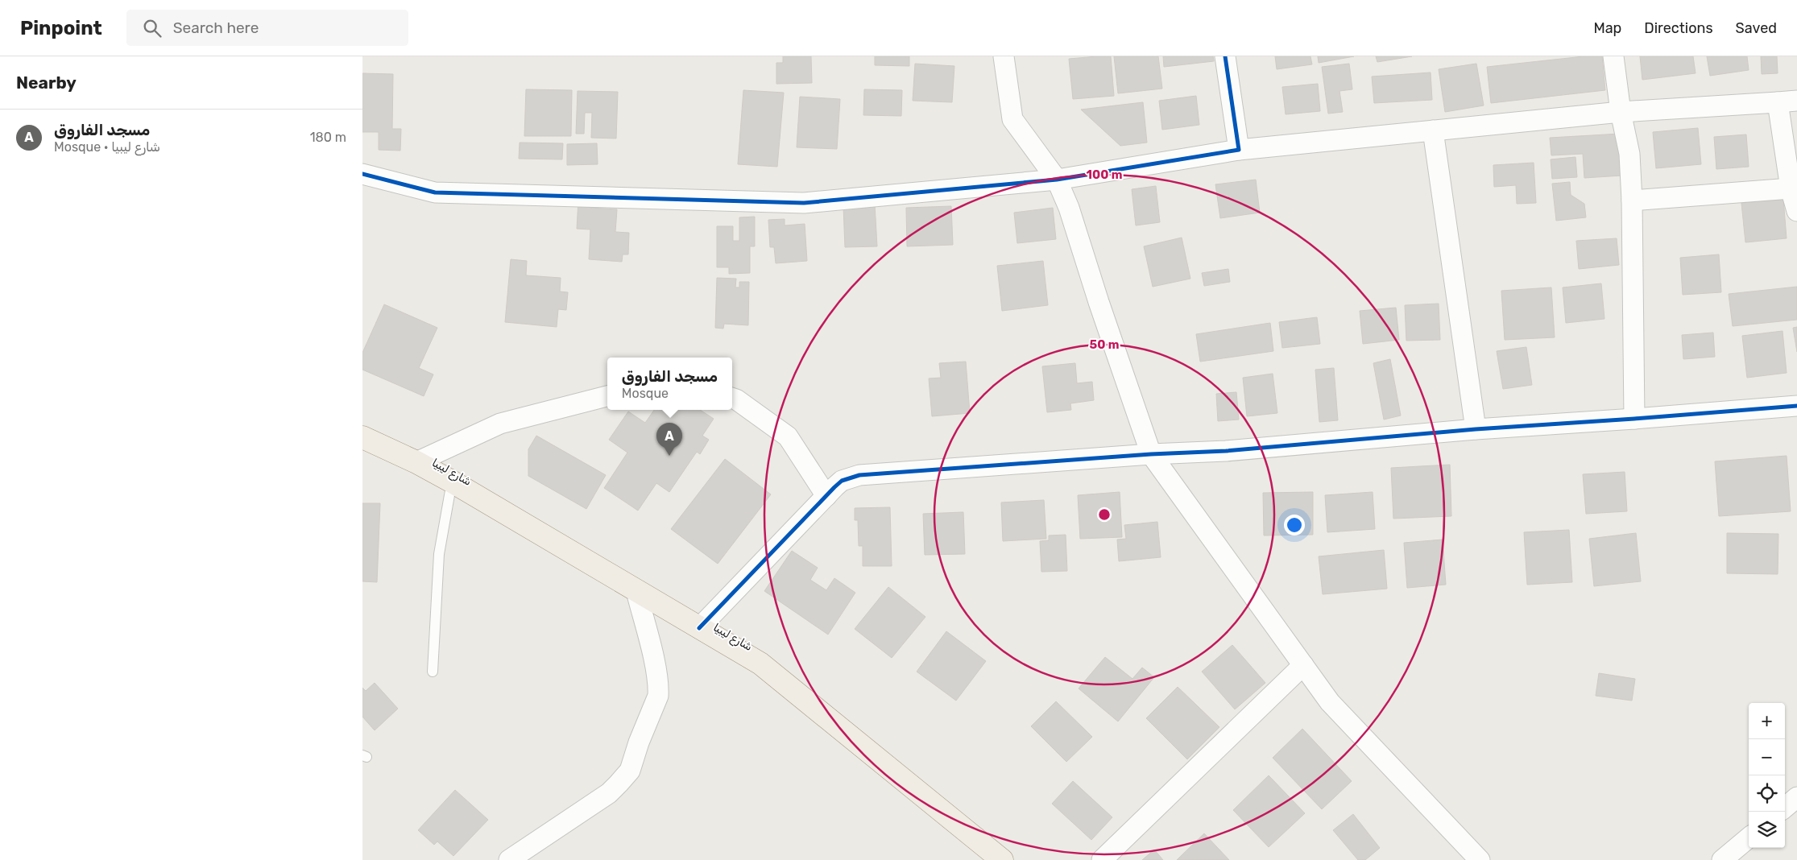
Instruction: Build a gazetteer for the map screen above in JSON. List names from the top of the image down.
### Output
{
  "streets": {
    "main road": ["شارع ليبيا"]
  },
  "page": {
    "header": "Pinpoint",
    "search": "Search here",
    "nav": ["Map", "Directions", "Saved"],
    "heading": "Nearby",
    "list": [
      {
        "mark": "A",
        "name": "مسجد الفاروق",
        "note": "Mosque · شارع ليبيا",
        "value": "180 m"
      }
    ],
    "popup": ["مسجد الفاروق", "Mosque"],
    "pins": "A",
    "map_buttons": ["+", "−"]
  },
  "rings": ["100 m", "50 m"]
}
